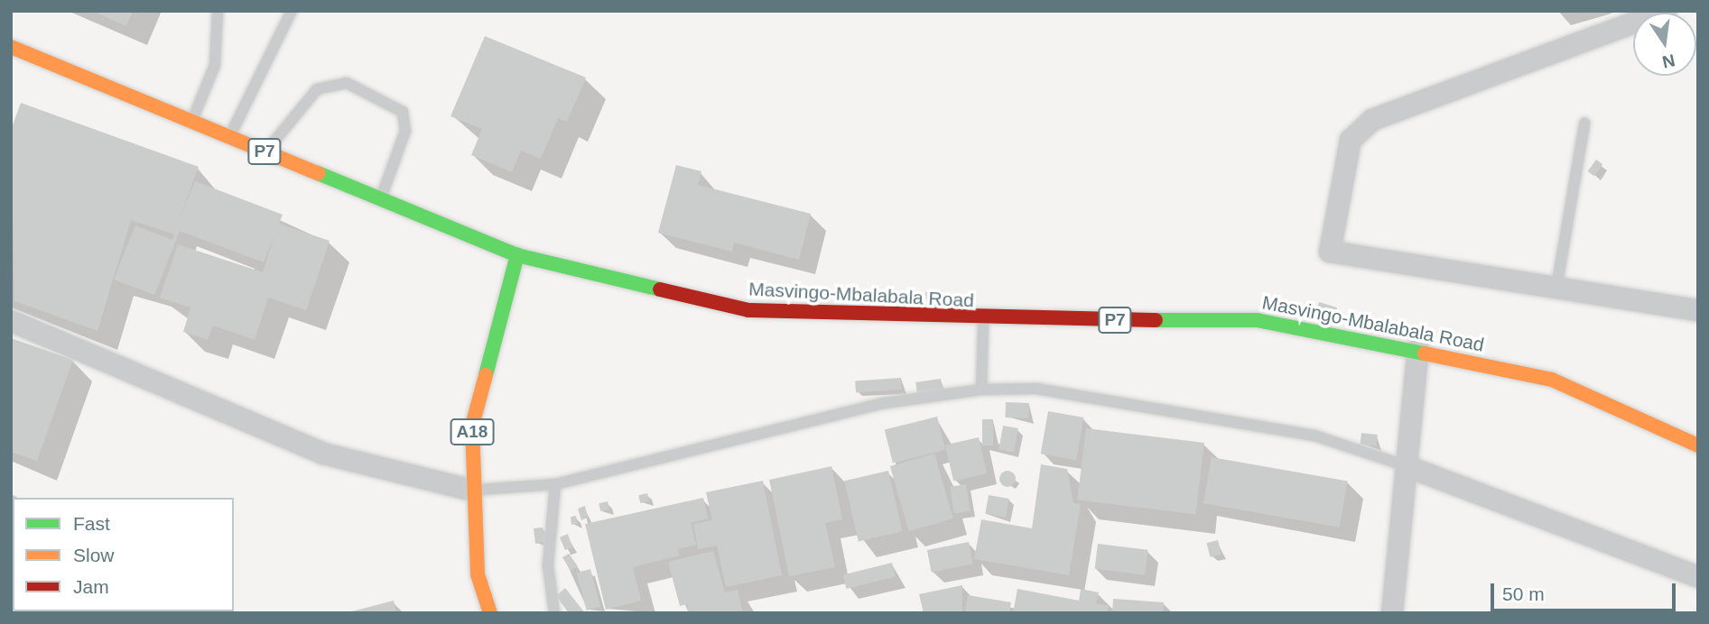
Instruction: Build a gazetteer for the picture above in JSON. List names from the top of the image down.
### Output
{
  "streets": {
    "highway": ["P7", "Masvingo-Mbalabala Road", "A18"]
  },
  "crossings": [
    ["Masvingo-Mbalabala Road", "A18"]
  ],
  "legend": ["Fast", "Slow", "Jam"],
  "scale_bar": "50 m",
  "north": "bottom"
}
